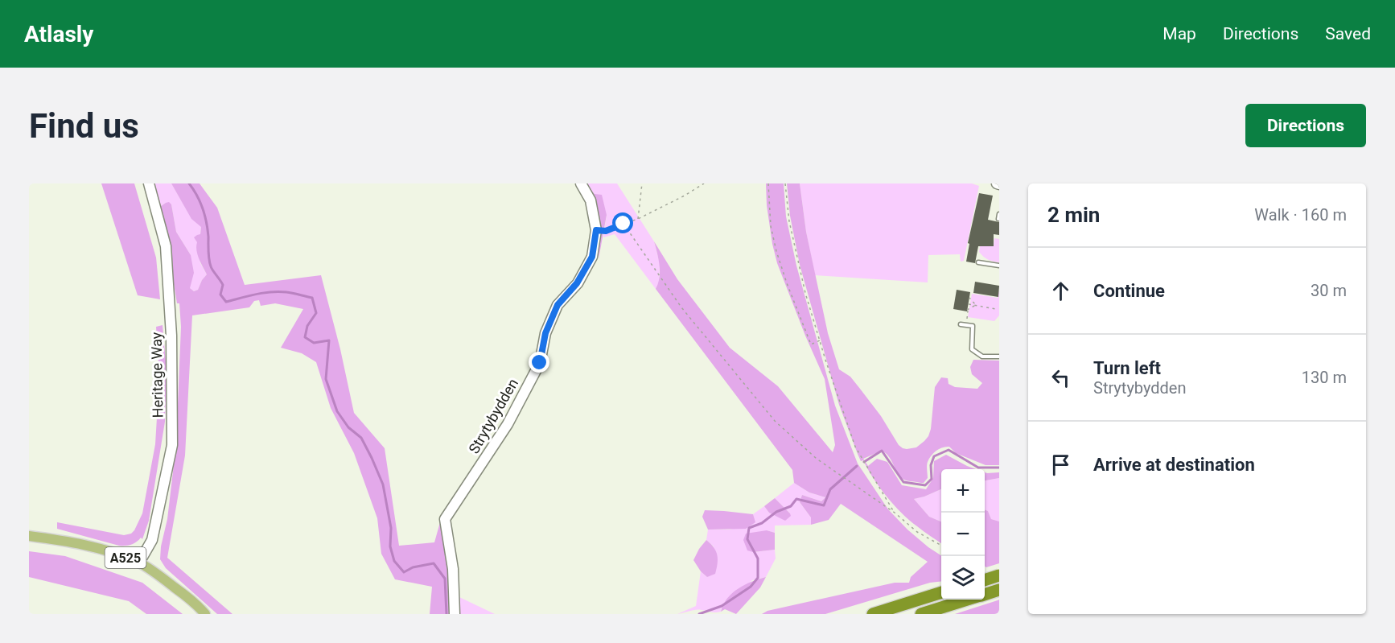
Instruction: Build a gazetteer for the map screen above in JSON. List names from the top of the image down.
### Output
{
  "streets": {
    "main road": ["A525"],
    "street": ["Heritage Way", "Strytybydden"]
  },
  "crossings": [
    ["Heritage Way", "A525"]
  ],
  "page": {
    "header": "Atlasly",
    "nav": ["Map", "Directions", "Saved"],
    "buttons": "Directions",
    "title": "Find us",
    "heading": ["2 min", "Walk · 160 m"],
    "list": [
      ["Continue", "30 m"],
      ["Turn left", "Strytybydden", "130 m"],
      "Arrive at destination"
    ],
    "map_buttons": ["+", "−"]
  }
}
